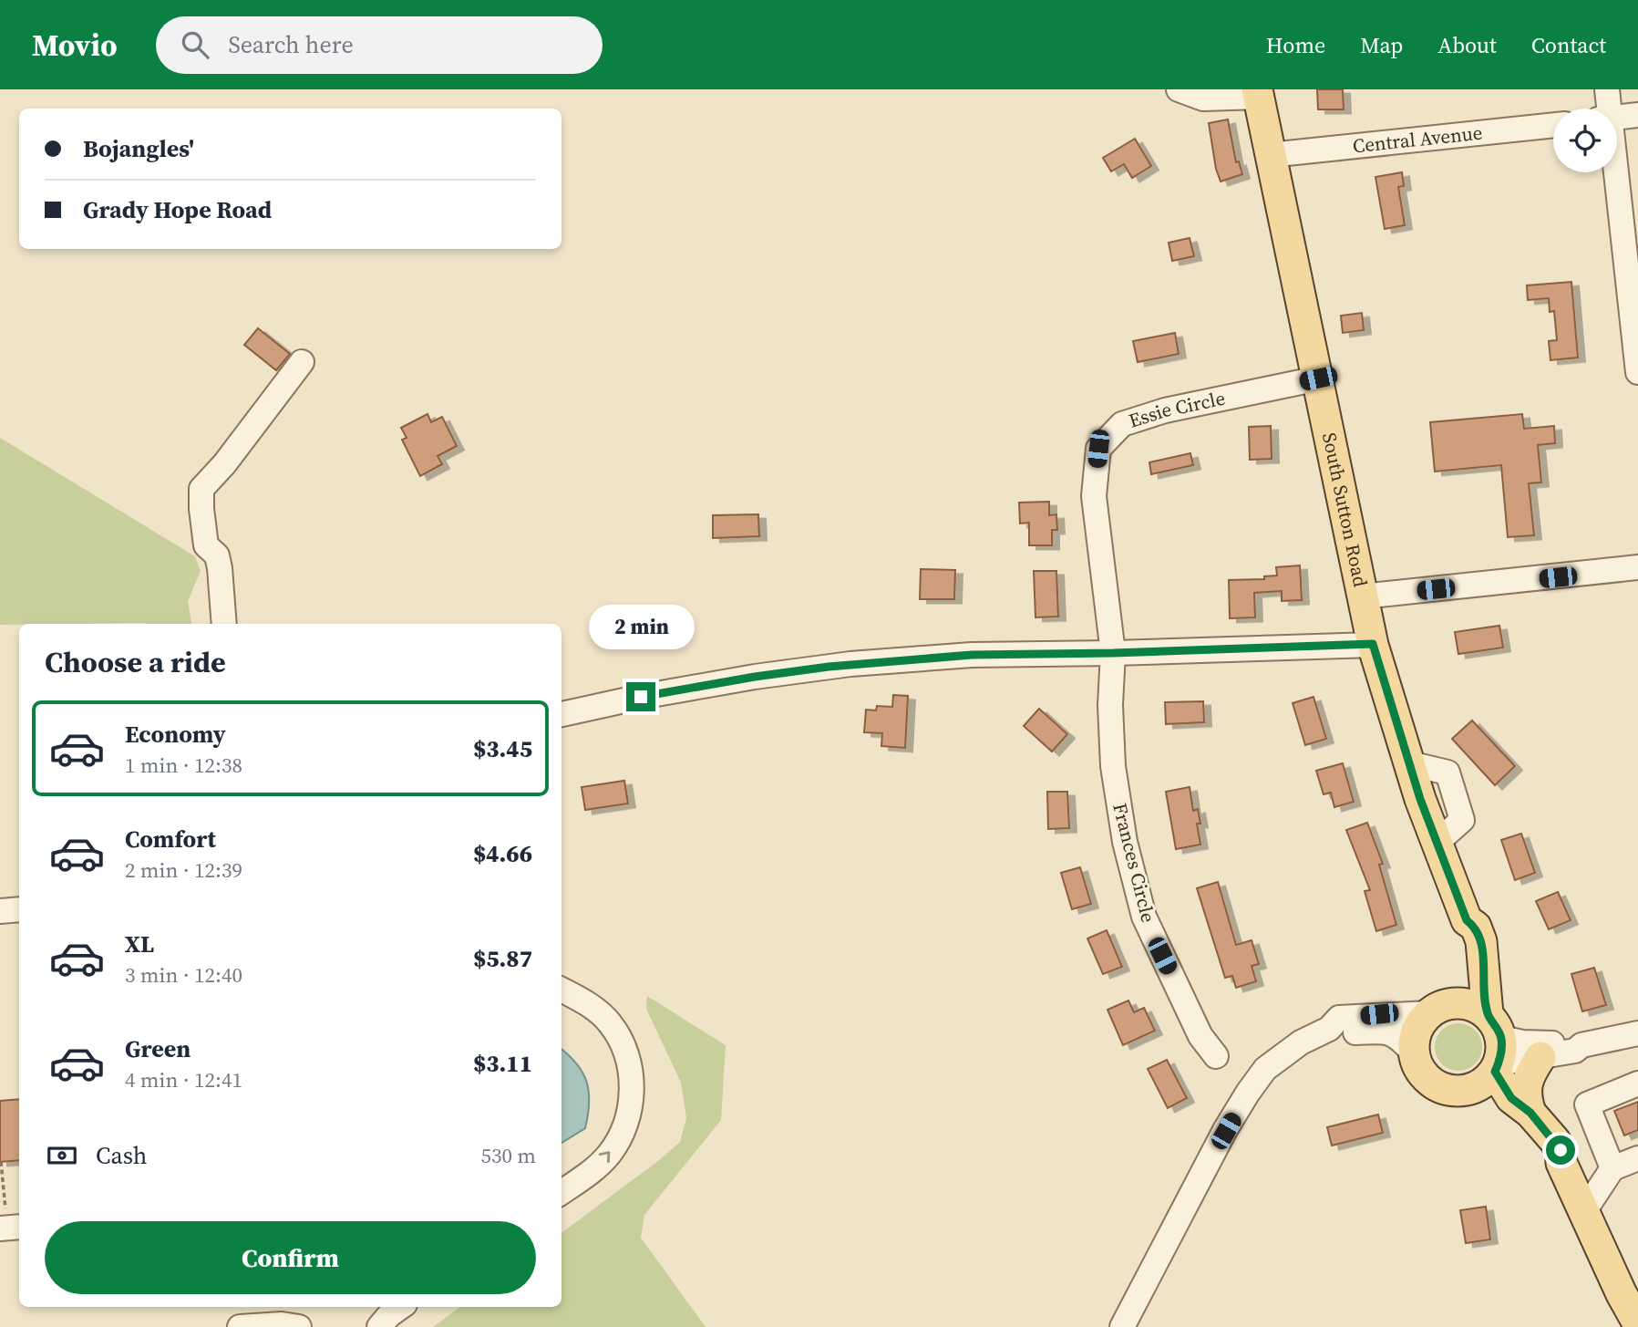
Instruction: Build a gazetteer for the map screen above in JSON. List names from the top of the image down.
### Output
{
  "streets": {
    "main road": ["South Sutton Road"],
    "street": ["Central Avenue", "Essie Circle", "Frances Circle"]
  },
  "crossings": [
    ["Central Avenue", "South Sutton Road"],
    ["Essie Circle", "South Sutton Road"],
    ["Essie Circle", "Frances Circle"]
  ],
  "page": {
    "header": "Movio",
    "search": "Search here",
    "nav": [
      "Home",
      "Map",
      "About",
      "Contact"
    ],
    "banner": ["Bojangles'", "Grady Hope Road"],
    "bubble": "2 min",
    "heading": "Choose a ride",
    "list": [
      {
        "name": "Economy",
        "note": "1 min · 12:38",
        "value": "$3.45"
      },
      {
        "name": "Comfort",
        "note": "2 min · 12:39",
        "value": "$4.66"
      },
      {
        "name": "XL",
        "note": "3 min · 12:40",
        "value": "$5.87"
      },
      {
        "name": "Green",
        "note": "4 min · 12:41",
        "value": "$3.11"
      }
    ],
    "pay": ["Cash", "530 m"],
    "buttons": "Confirm"
  }
}
